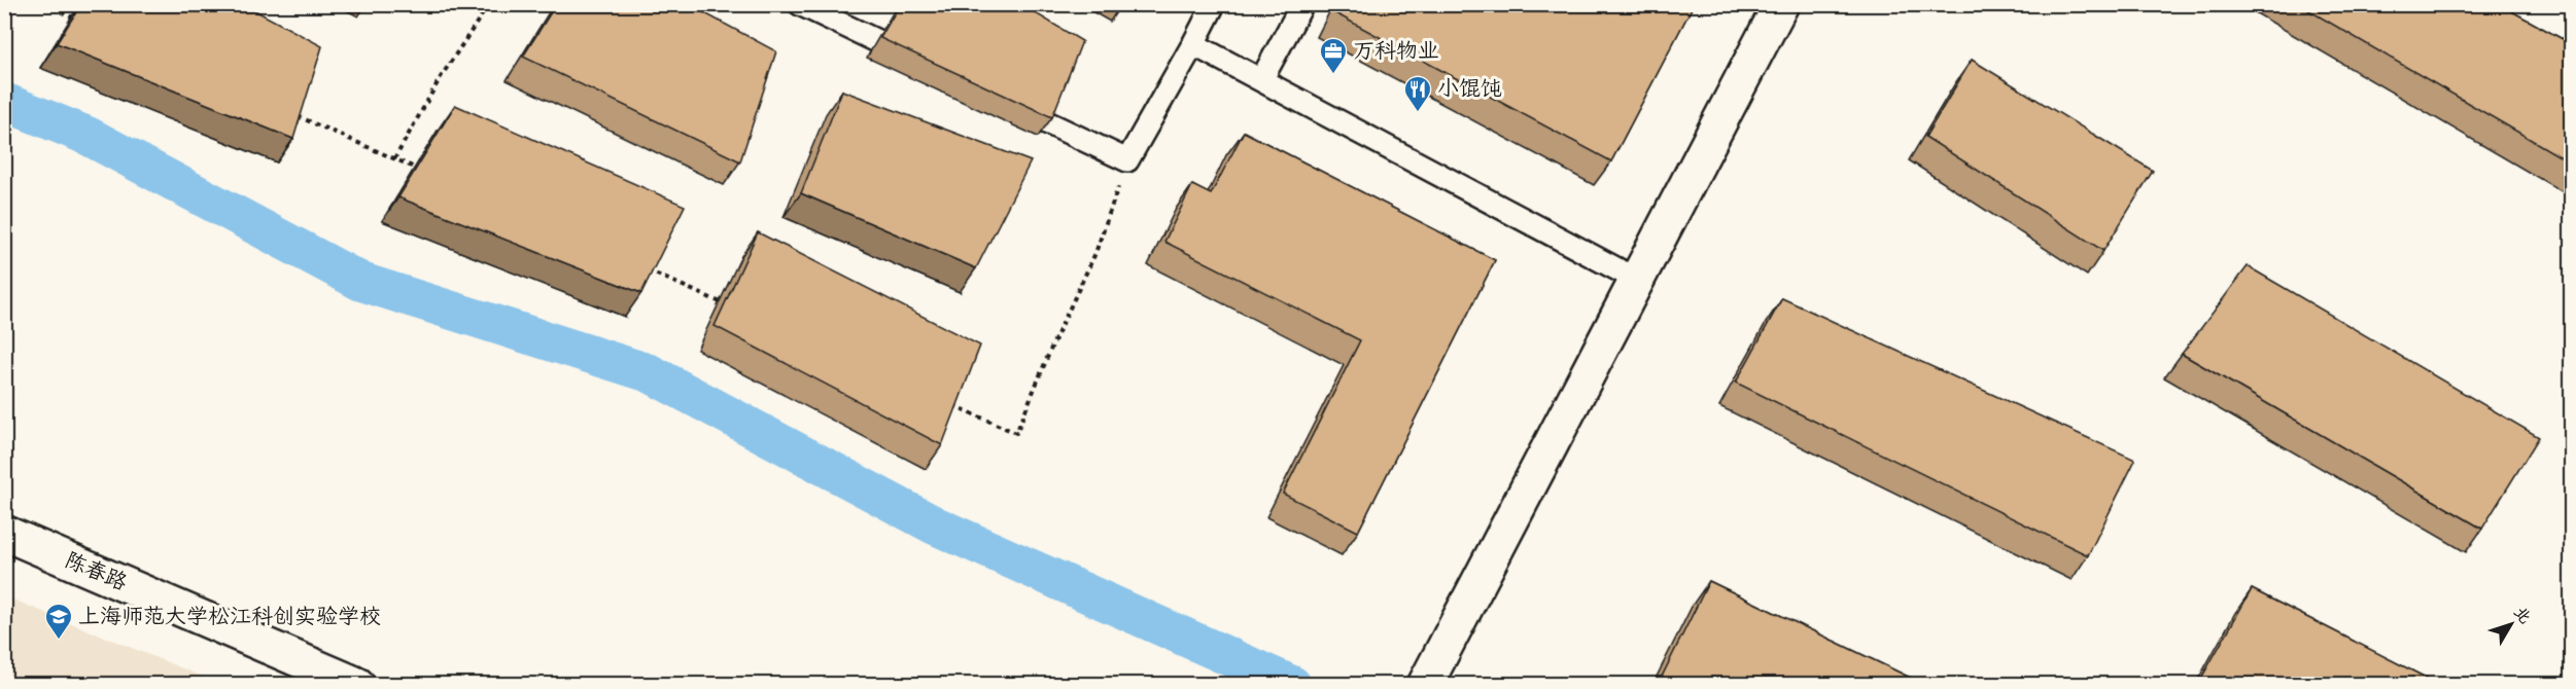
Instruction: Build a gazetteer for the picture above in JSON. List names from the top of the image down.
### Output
{
  "streets": {
    "street": ["陈春路"]
  },
  "places": {
    "office": ["万科物业"],
    "restaurant": ["小馄饨"],
    "school or university": ["上海师范大学松江科创实验学校"]
  },
  "north": "top right"
}
